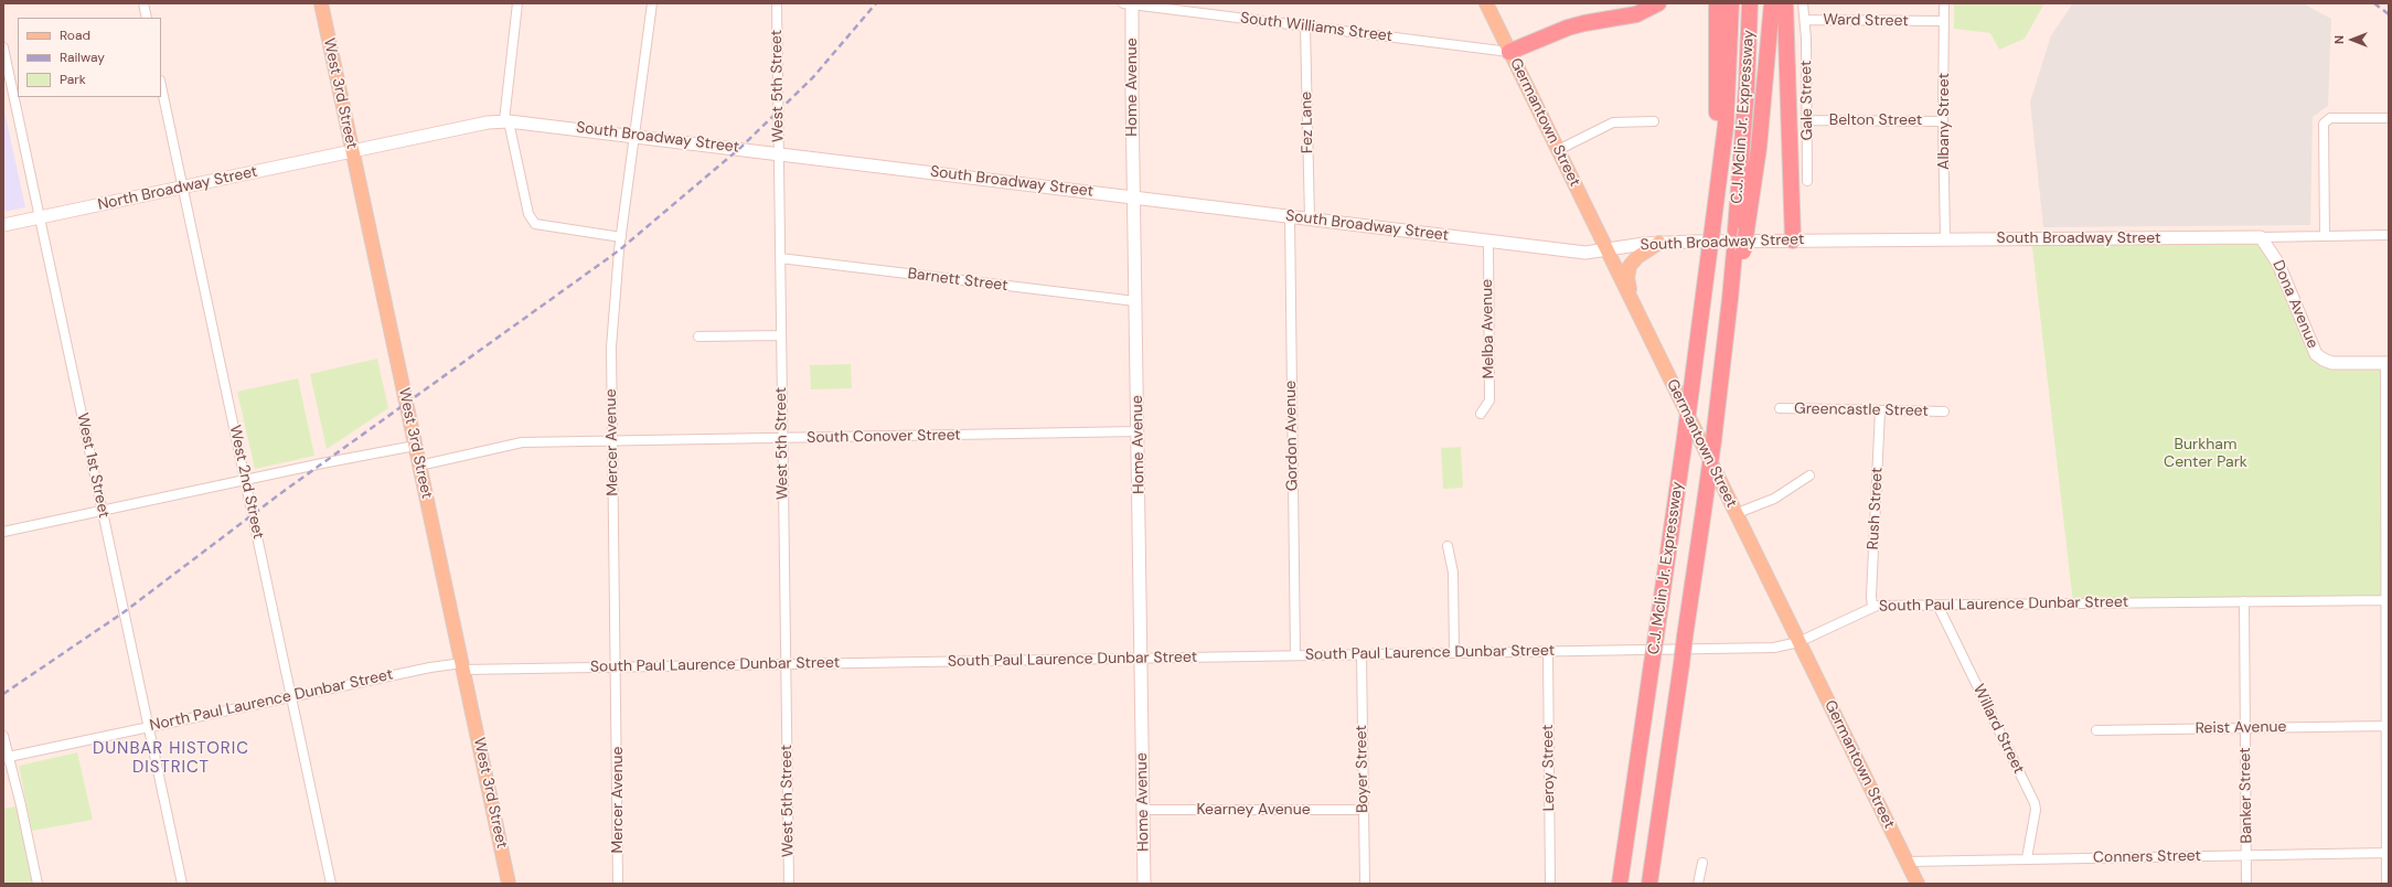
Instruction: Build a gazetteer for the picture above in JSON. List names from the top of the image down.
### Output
{
  "streets": {
    "highway": ["C.J. Mclin Jr. Expressway"],
    "main road": ["West 3rd Street", "Germantown Street"],
    "street": [
      "Ward Street",
      "South Williams Street",
      "West 5th Street",
      "Home Avenue",
      "Gale Street",
      "Belton Street",
      "Albany Street",
      "Fez Lane",
      "South Broadway Street",
      "North Broadway Street",
      "Barnett Street",
      "Dona Avenue",
      "Melba Avenue",
      "Greencastle Street",
      "Gordon Avenue",
      "South Conover Street",
      "Mercer Avenue",
      "West 1st Street",
      "West 2nd Street",
      "Rush Street",
      "South Paul Laurence Dunbar Street",
      "North Paul Laurence Dunbar Street",
      "Reist Avenue",
      "Willard Street",
      "Leroy Street",
      "Boyer Street",
      "Banker Street",
      "Kearney Avenue",
      "Conners Street"
    ]
  },
  "crossings": [
    ["Ward Street", "Gale Street"],
    ["Ward Street", "Albany Street"],
    ["South Williams Street", "Home Avenue"],
    ["South Williams Street", "Fez Lane"],
    ["South Williams Street", "Germantown Street"],
    ["West 5th Street", "South Broadway Street"],
    ["West 5th Street", "Barnett Street"],
    ["West 5th Street", "South Conover Street"],
    ["West 5th Street", "South Paul Laurence Dunbar Street"],
    ["Home Avenue", "South Broadway Street"],
    ["Home Avenue", "Barnett Street"],
    ["Home Avenue", "South Conover Street"],
    ["Home Avenue", "South Paul Laurence Dunbar Street"],
    ["Home Avenue", "Kearney Avenue"],
    ["West 3rd Street", "South Broadway Street"],
    ["West 3rd Street", "North Broadway Street"],
    ["West 3rd Street", "South Conover Street"],
    ["West 3rd Street", "South Paul Laurence Dunbar Street"],
    ["West 3rd Street", "North Paul Laurence Dunbar Street"],
    ["Gale Street", "Belton Street"],
    ["Belton Street", "Albany Street"],
    ["Albany Street", "South Broadway Street"],
    ["Fez Lane", "South Broadway Street"],
    ["Germantown Street", "South Broadway Street"],
    ["Germantown Street", "South Paul Laurence Dunbar Street"],
    ["Germantown Street", "Conners Street"],
    ["South Broadway Street", "North Broadway Street"],
    ["South Broadway Street", "Dona Avenue"],
    ["South Broadway Street", "Melba Avenue"],
    ["South Broadway Street", "Gordon Avenue"],
    ["South Broadway Street", "Mercer Avenue"],
    ["North Broadway Street", "West 1st Street"],
    ["North Broadway Street", "West 2nd Street"],
    ["Greencastle Street", "Rush Street"],
    ["Gordon Avenue", "South Paul Laurence Dunbar Street"],
    ["South Conover Street", "Mercer Avenue"],
    ["Mercer Avenue", "South Paul Laurence Dunbar Street"],
    ["West 1st Street", "North Paul Laurence Dunbar Street"],
    ["West 2nd Street", "North Paul Laurence Dunbar Street"],
    ["Rush Street", "South Paul Laurence Dunbar Street"],
    ["South Paul Laurence Dunbar Street", "North Paul Laurence Dunbar Street"],
    ["South Paul Laurence Dunbar Street", "Willard Street"],
    ["South Paul Laurence Dunbar Street", "Leroy Street"],
    ["South Paul Laurence Dunbar Street", "Boyer Street"],
    ["South Paul Laurence Dunbar Street", "Banker Street"],
    ["Reist Avenue", "Banker Street"],
    ["Willard Street", "Conners Street"],
    ["Boyer Street", "Kearney Avenue"],
    ["Banker Street", "Conners Street"]
  ],
  "districts": ["DUNBAR HISTORIC DISTRICT"],
  "parks": ["Burkham Center Park"],
  "legend": ["Road", "Railway", "Park"],
  "north": "left"
}
